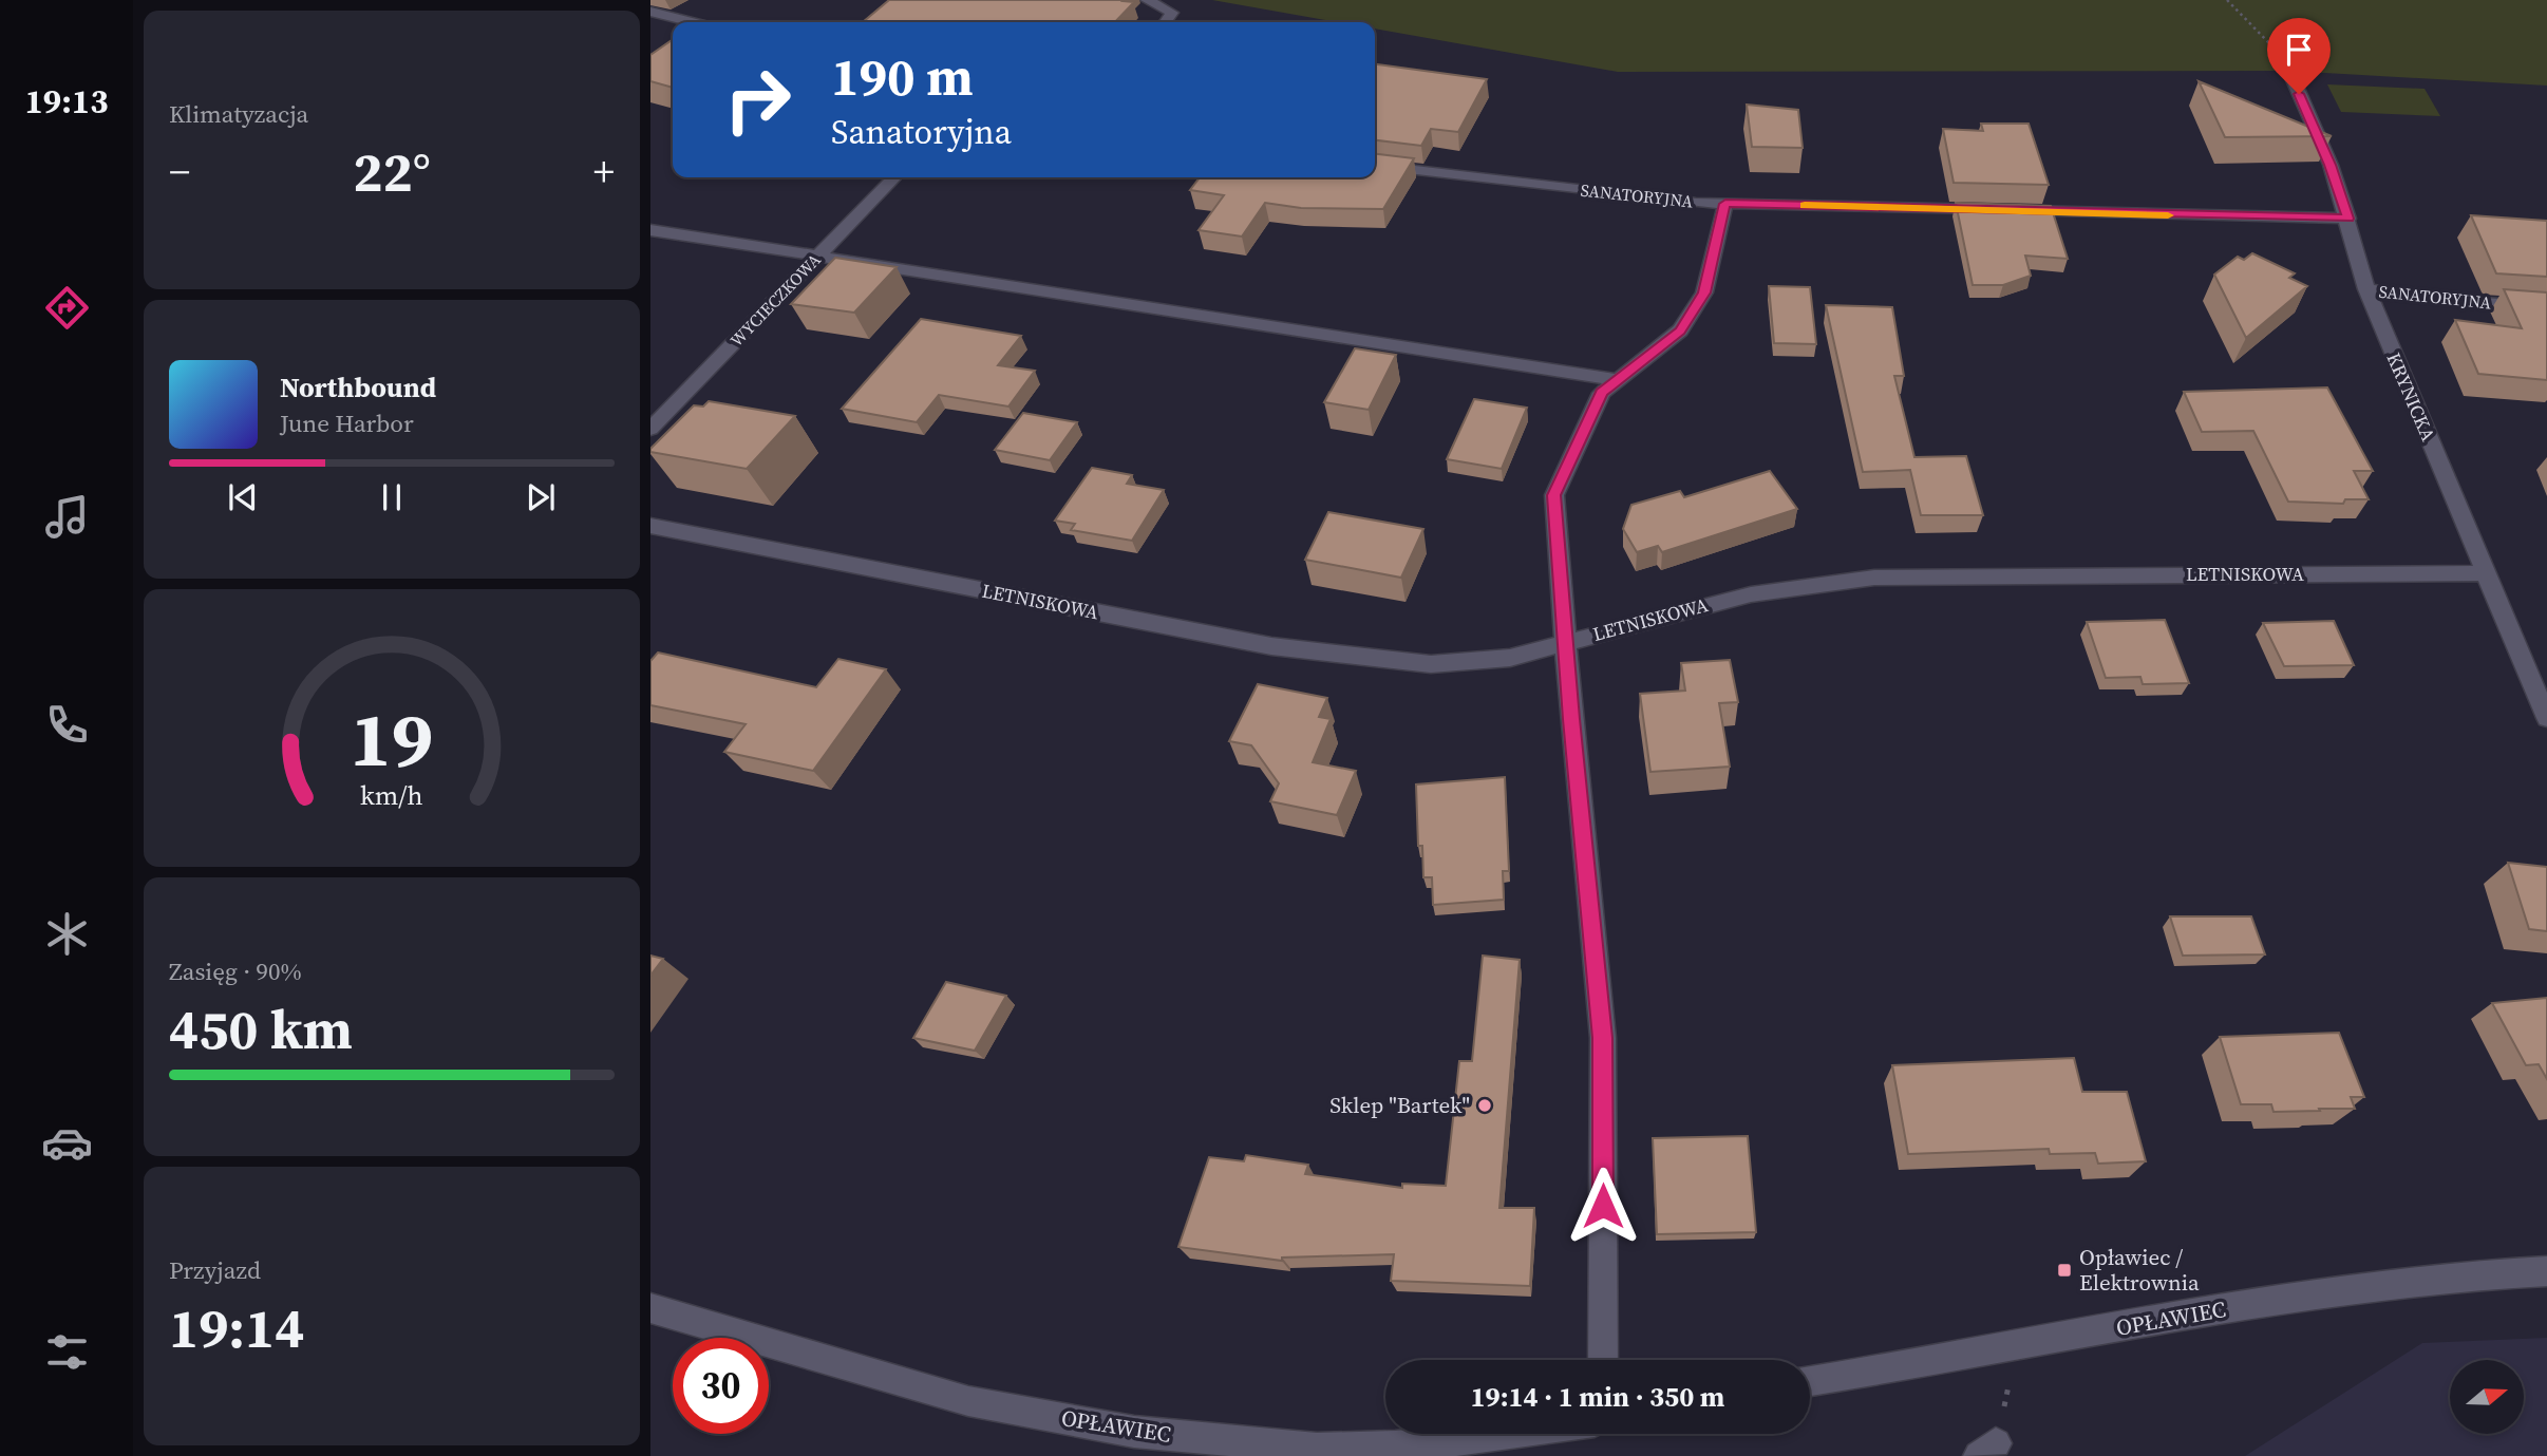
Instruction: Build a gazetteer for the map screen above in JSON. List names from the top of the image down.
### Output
{
  "streets": {
    "street": [
      "SANATORYJNA",
      "WYCIECZKOWA",
      "KRYNICKA",
      "LETNISKOWA",
      "OPŁAWIEC"
    ]
  },
  "crossings": [
    ["SANATORYJNA", "KRYNICKA"],
    ["KRYNICKA", "LETNISKOWA"]
  ],
  "places": {
    "other": ["Sklep \"Bartek\""],
    "transit": ["Opławiec / Elektrownia"]
  },
  "north": "right",
  "page": {
    "tabs": "19:13",
    "tile": [
      "Klimatyzacja",
      ["Zasięg · 90%", "450 km"],
      ["Przyjazd", "19:14"]
    ],
    "turn": ["190 m", "Sanatoryjna"],
    "heat": ["−", "22°", "+"],
    "song": ["Northbound", "June Harbor"],
    "limit": "30",
    "trip": "19:14 · 1 min · 350 m",
    "gauge": ["19", "km/h"]
  }
}
